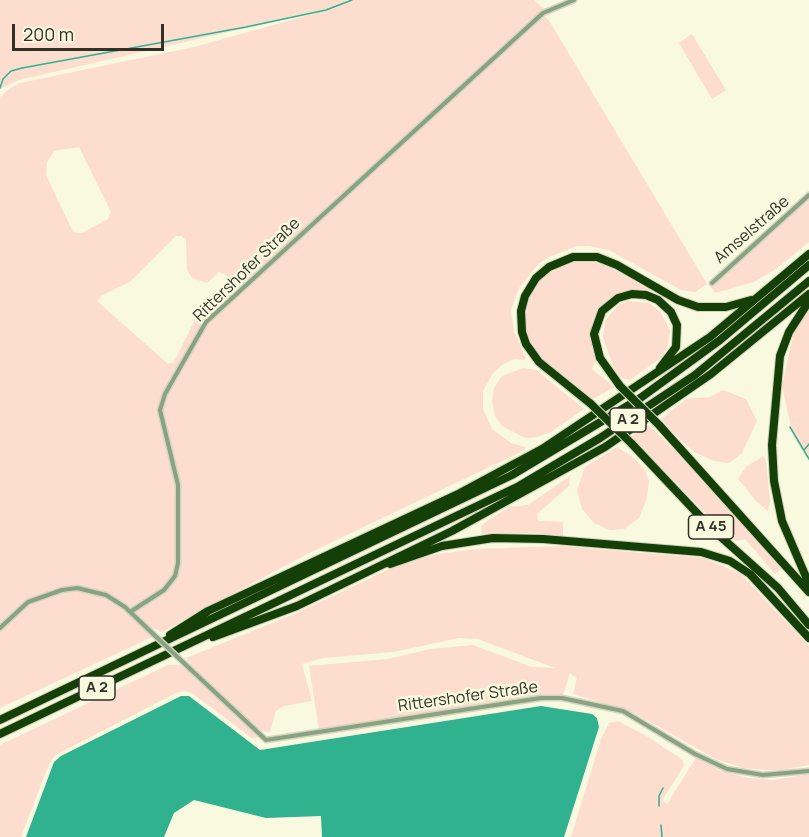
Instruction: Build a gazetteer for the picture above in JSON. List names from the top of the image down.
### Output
{
  "streets": {
    "highway": ["A 2", "A 45"],
    "street": ["Amselstraße", "Rittershofer Straße"]
  },
  "scale_bar": "200 m"
}
